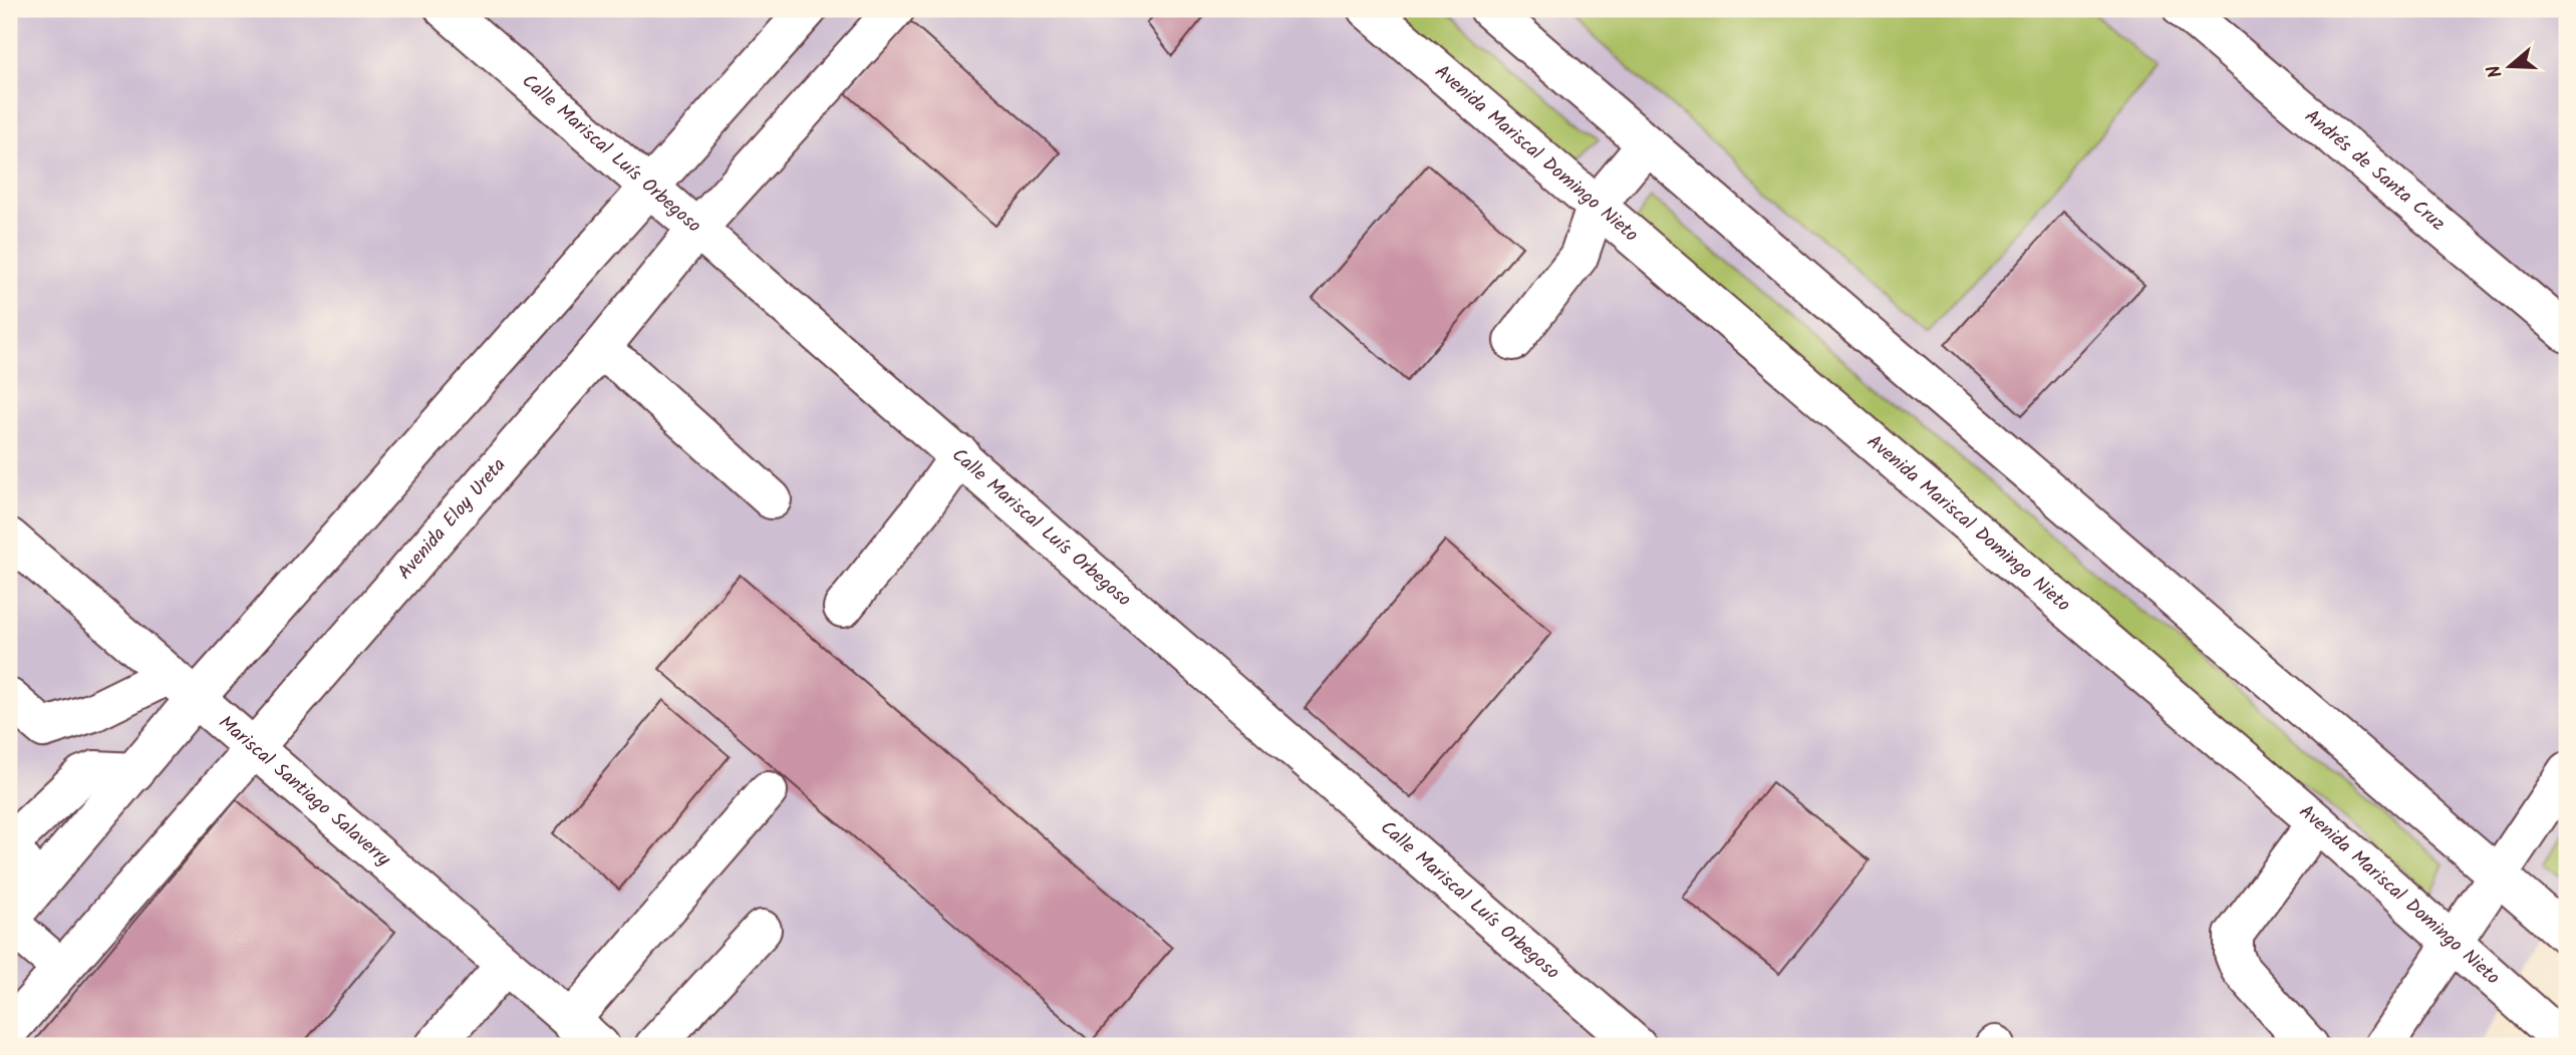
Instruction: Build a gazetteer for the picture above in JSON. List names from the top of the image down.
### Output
{
  "streets": {
    "street": [
      "Calle Mariscal Luís Orbegoso",
      "Avenida Mariscal Domingo Nieto",
      "Andrés de Santa Cruz",
      "Avenida Eloy Ureta",
      "Mariscal Santiago Salaverry"
    ]
  },
  "crossings": [
    ["Calle Mariscal Luís Orbegoso", "Avenida Eloy Ureta"],
    ["Avenida Eloy Ureta", "Mariscal Santiago Salaverry"]
  ],
  "north": "left"
}
